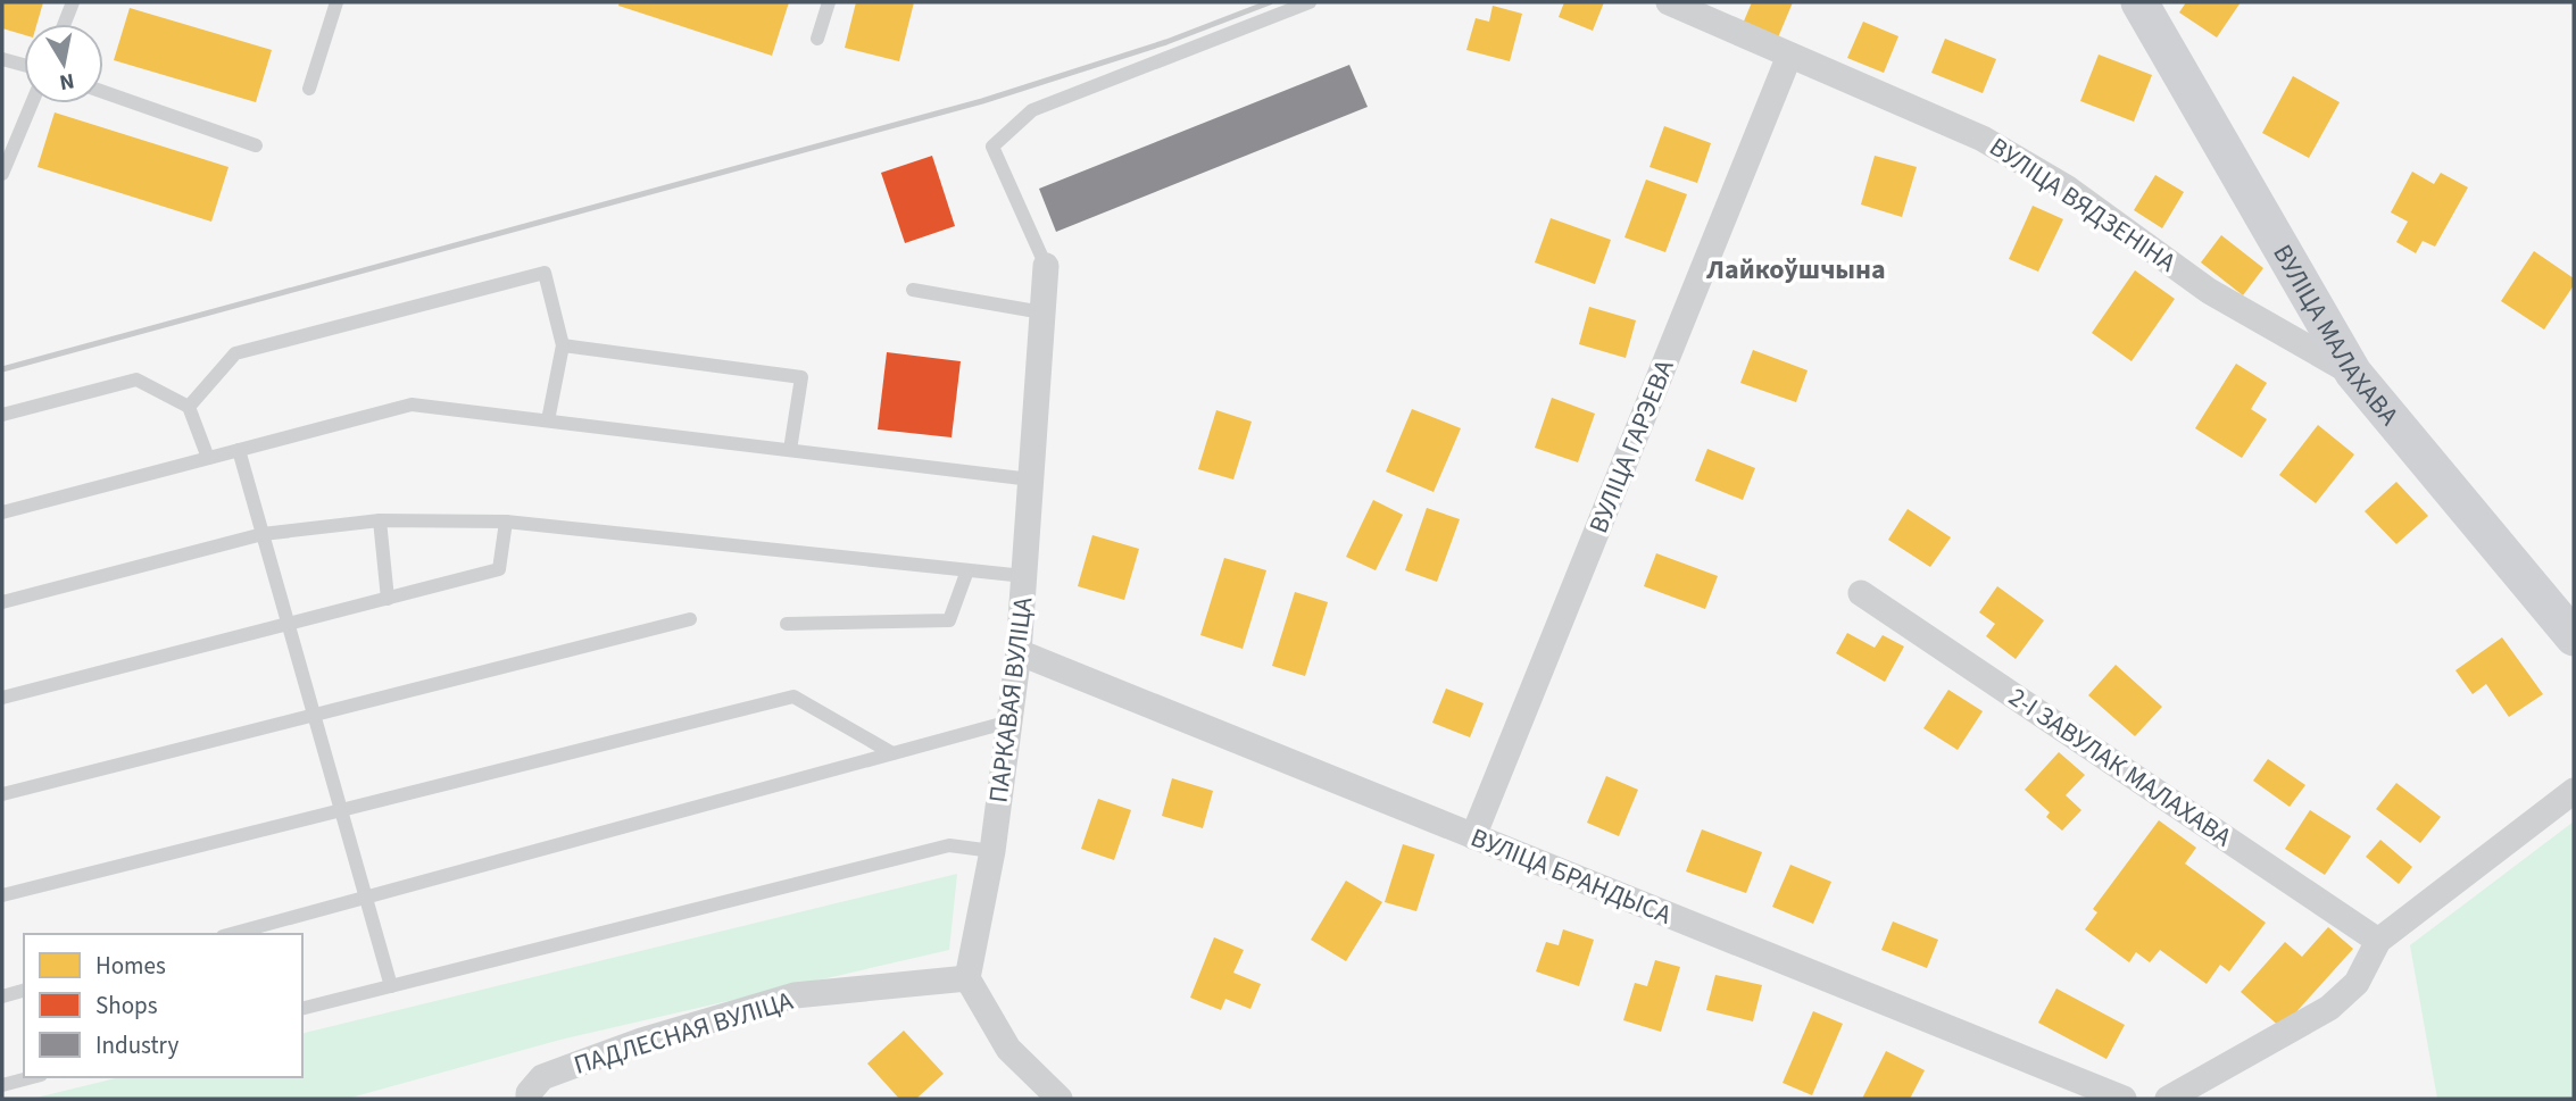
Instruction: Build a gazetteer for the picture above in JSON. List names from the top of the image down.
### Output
{
  "streets": {
    "street": [
      "ВУЛІЦА ВЯДЗЕНІНА",
      "ВУЛІЦА МАЛАХАВА",
      "ВУЛІЦА ГАРЭЕВА",
      "ПАРКАВАЯ ВУЛІЦА",
      "2-І ЗАВУЛАК МАЛАХАВА",
      "ВУЛІЦА БРАНДЫСА",
      "ПАДЛЕСНАЯ ВУЛІЦА"
    ]
  },
  "crossings": [
    ["ВУЛІЦА ВЯДЗЕНІНА", "ВУЛІЦА МАЛАХАВА"],
    ["ВУЛІЦА ВЯДЗЕНІНА", "ВУЛІЦА ГАРЭЕВА"],
    ["ВУЛІЦА ГАРЭЕВА", "ВУЛІЦА БРАНДЫСА"],
    ["ПАРКАВАЯ ВУЛІЦА", "ВУЛІЦА БРАНДЫСА"],
    ["ПАРКАВАЯ ВУЛІЦА", "ПАДЛЕСНАЯ ВУЛІЦА"]
  ],
  "districts": ["Лайкоўшчына"],
  "legend": ["Homes", "Shops", "Industry"],
  "north": "bottom"
}
